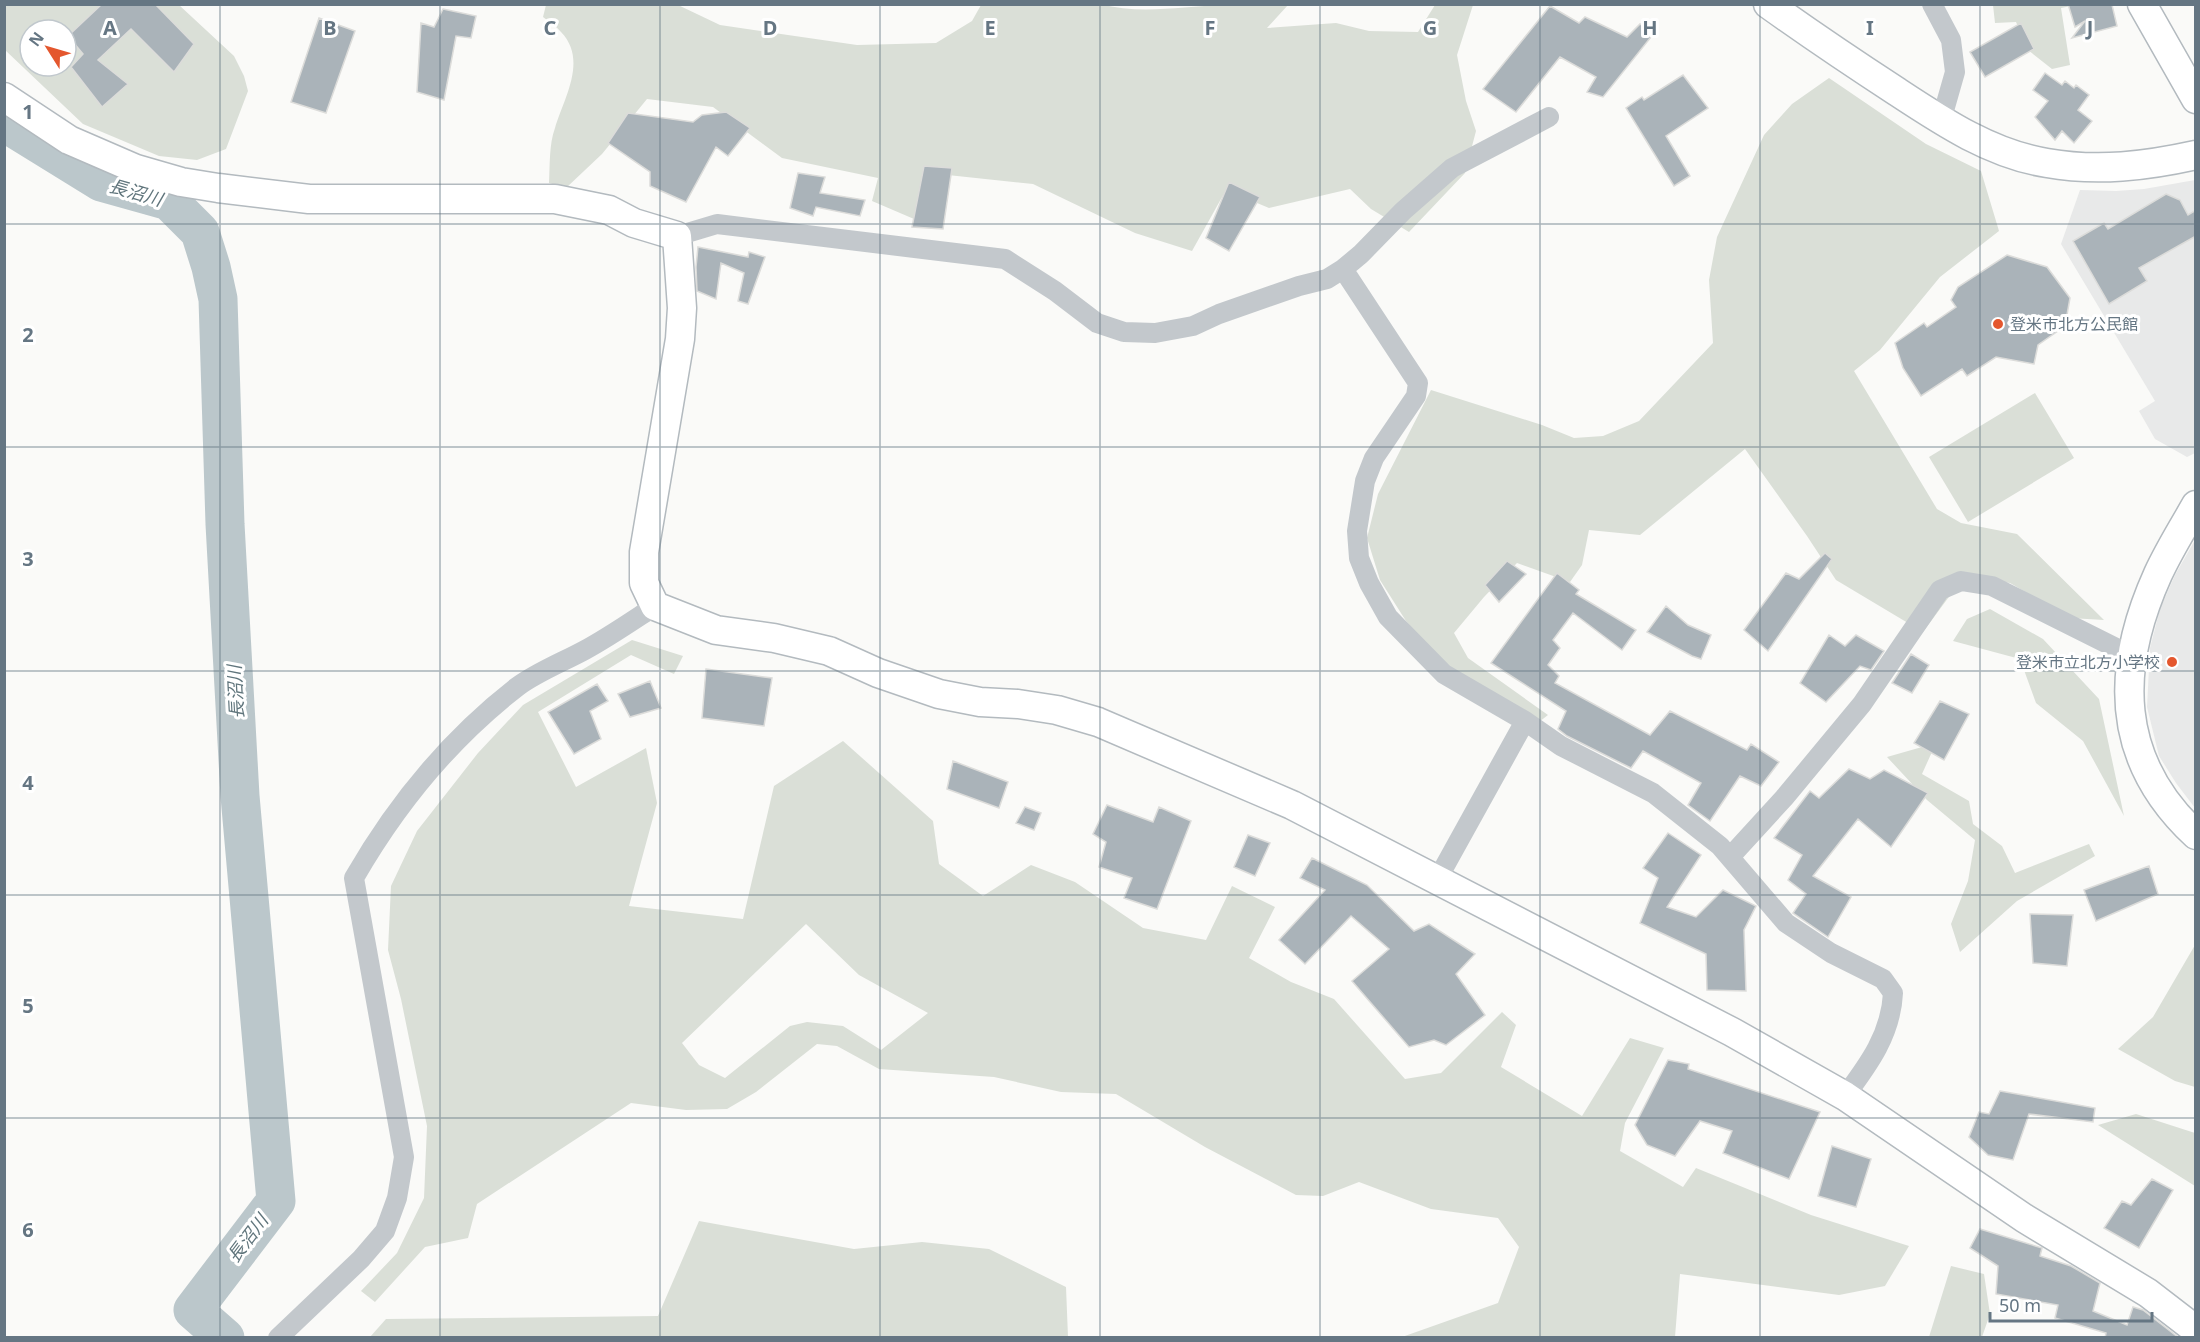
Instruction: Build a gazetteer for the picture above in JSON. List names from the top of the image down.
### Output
{
  "water": ["長沼川"],
  "places": ["登米市北方公民館", "登米市立北方小学校"],
  "scale_bar": "50 m",
  "north": "top left",
  "grid": {
    "columns": [
      "A",
      "B",
      "C",
      "D",
      "E",
      "F",
      "G",
      "H",
      "I",
      "J"
    ],
    "rows": [
      "1",
      "2",
      "3",
      "4",
      "5",
      "6"
    ]
  }
}
